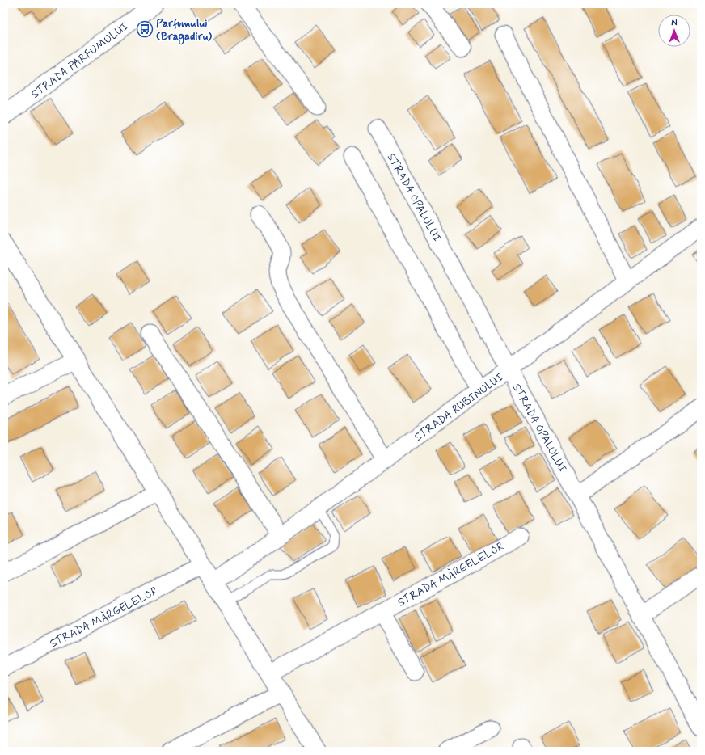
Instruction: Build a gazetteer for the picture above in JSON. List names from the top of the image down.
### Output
{
  "streets": {
    "street": [
      "STRADA PARFUMULUI",
      "STRADA OPALULUI",
      "STRADA RUBINULUI",
      "STRADA MĂRGELELOR"
    ]
  },
  "crossings": [
    ["STRADA OPALULUI", "STRADA RUBINULUI"]
  ],
  "places": {
    "bus stop": ["Parfumului (Bragadiru)"]
  },
  "north": "top"
}
